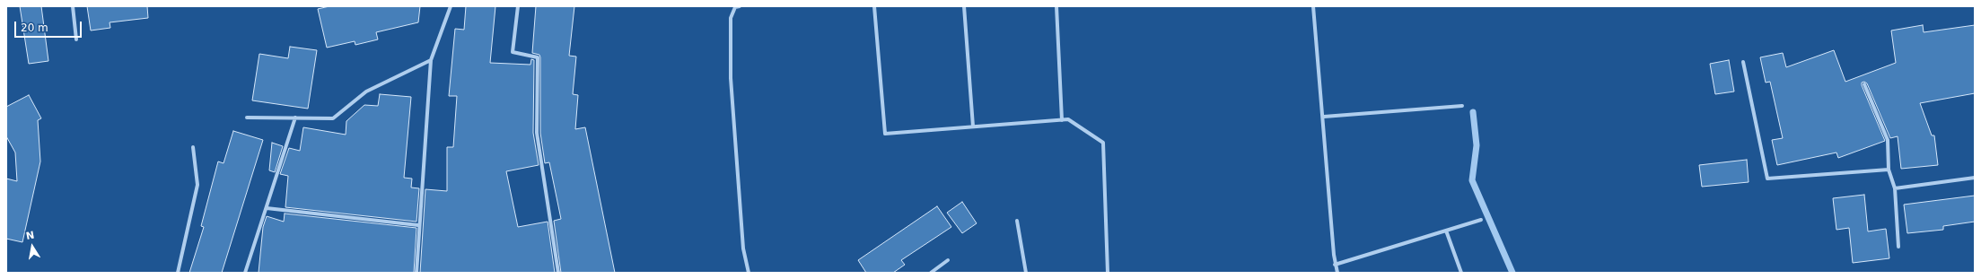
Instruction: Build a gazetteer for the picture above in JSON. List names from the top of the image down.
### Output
{
  "scale_bar": "20 m",
  "north": "top"
}
